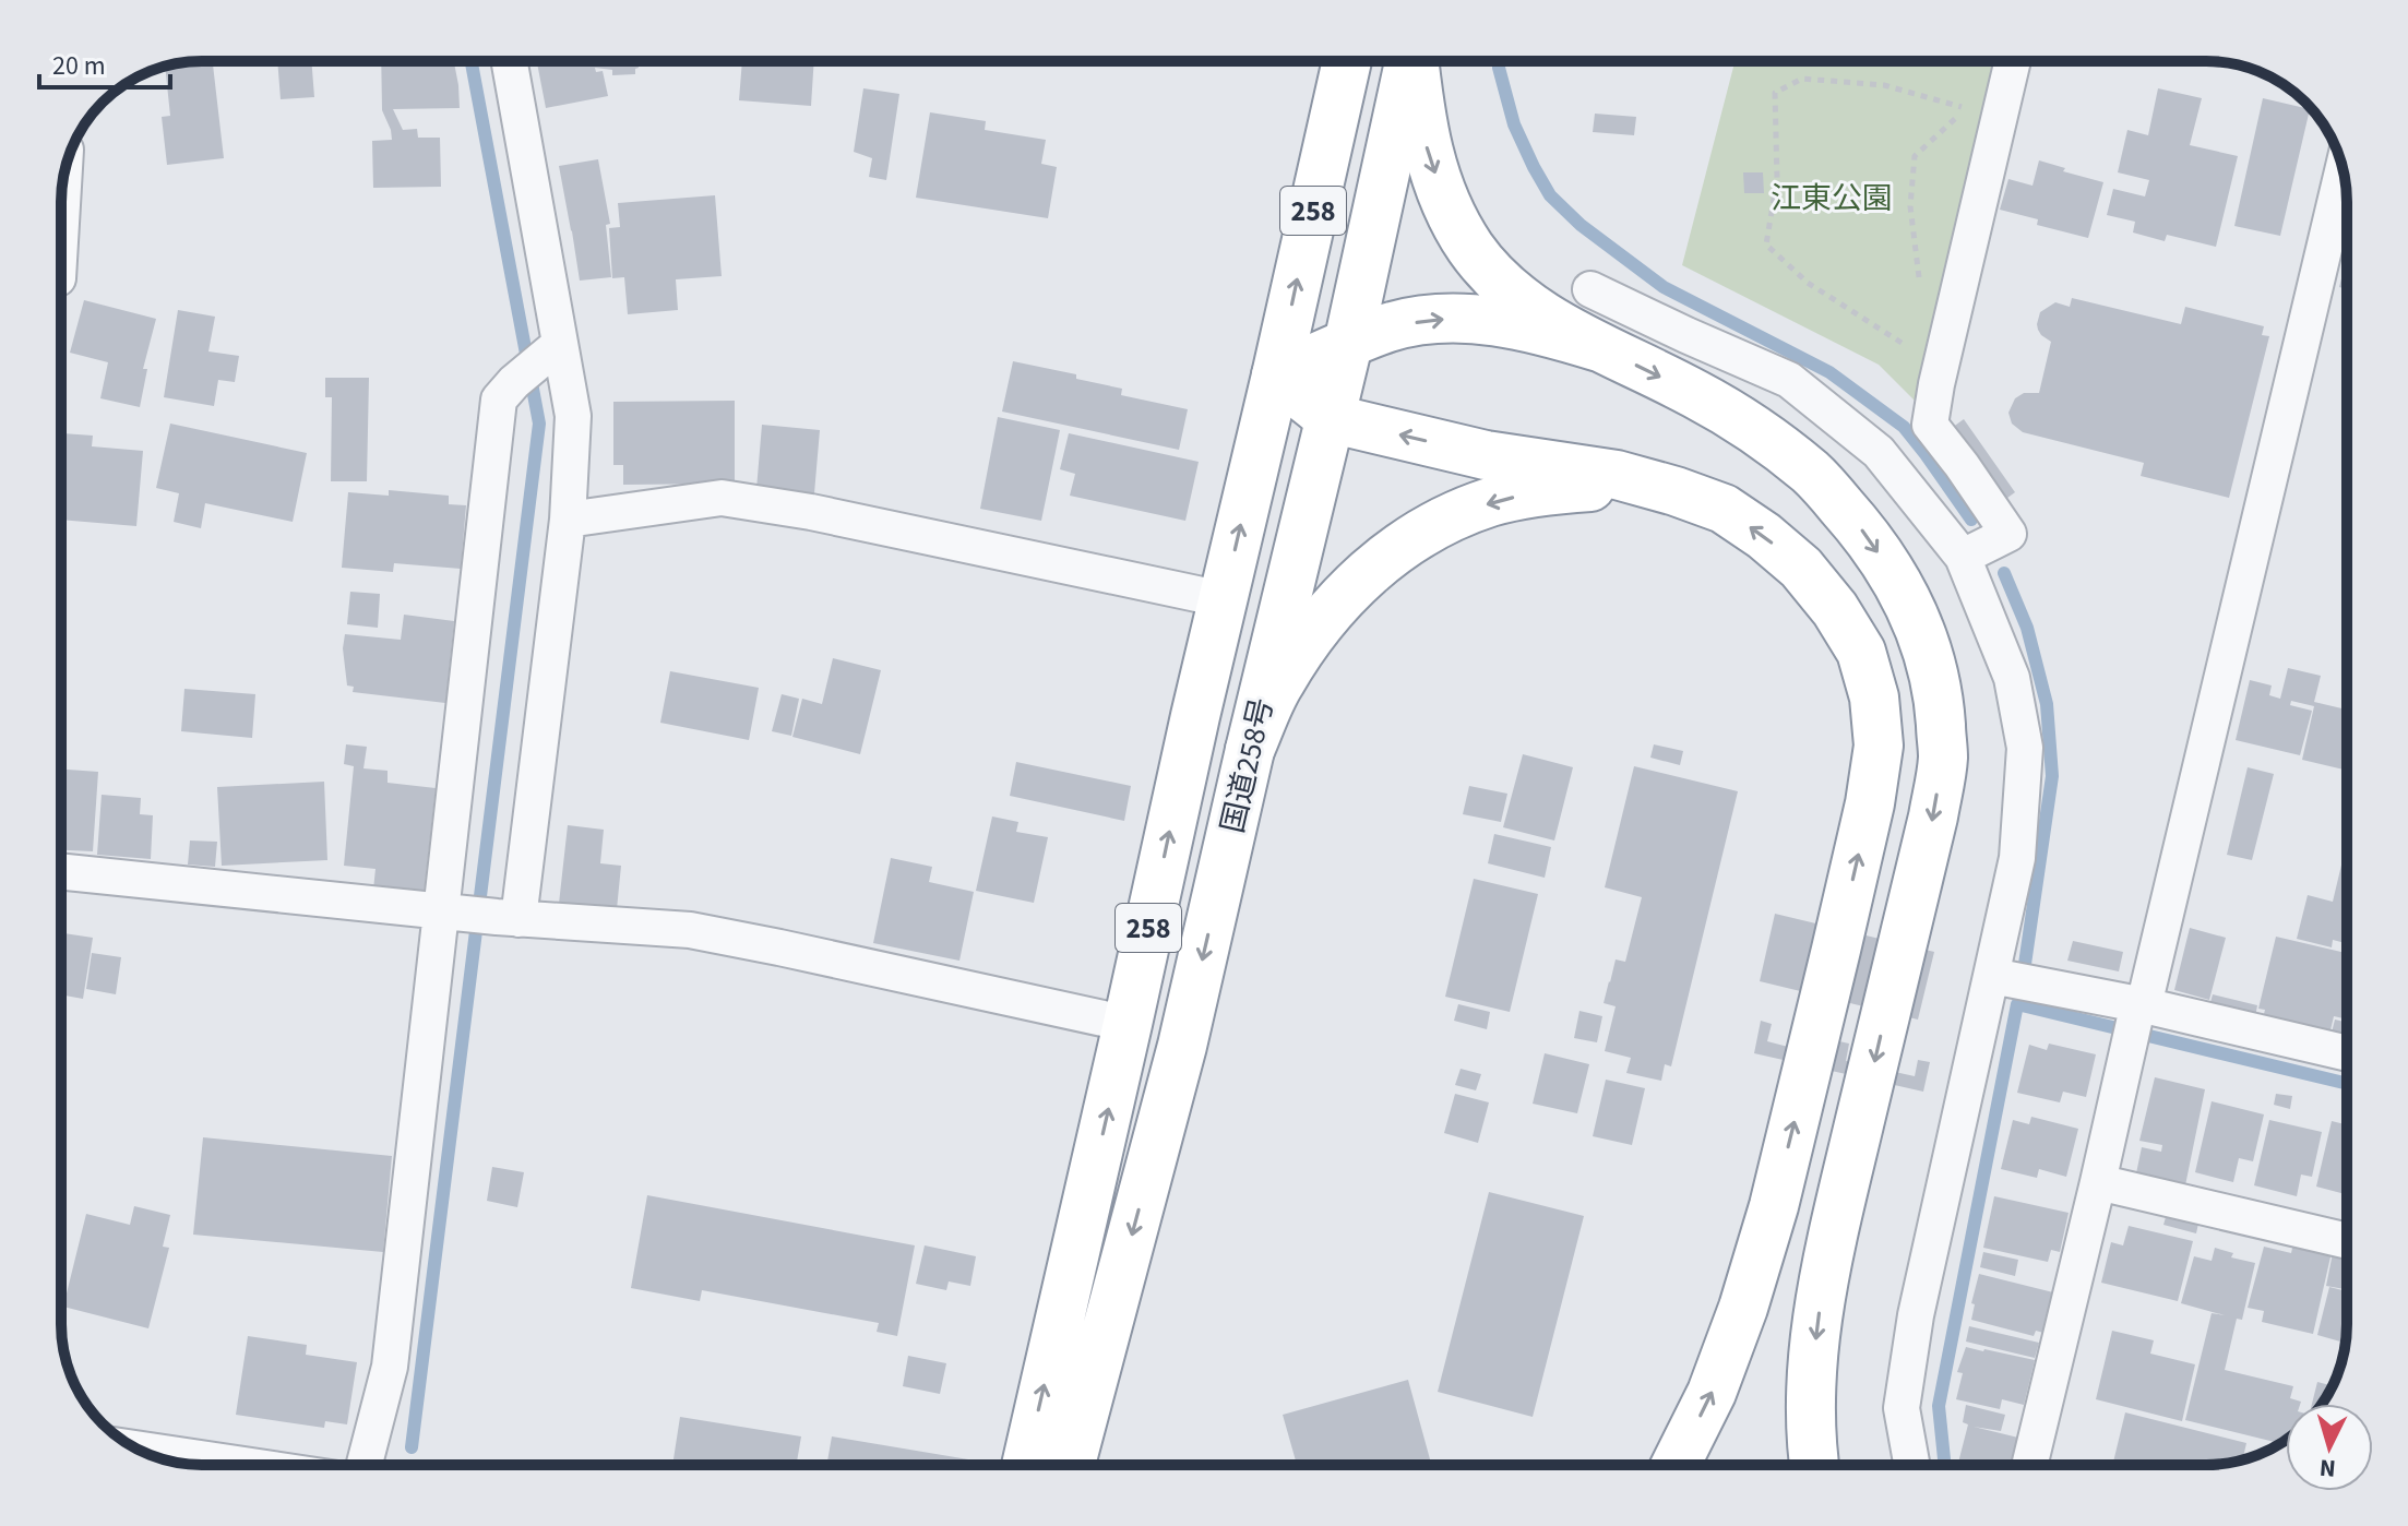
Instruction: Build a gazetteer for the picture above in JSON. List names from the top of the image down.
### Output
{
  "streets": {
    "highway": ["258", "国道258号"]
  },
  "parks": ["江東公園"],
  "scale_bar": "20 m",
  "north": "bottom"
}
